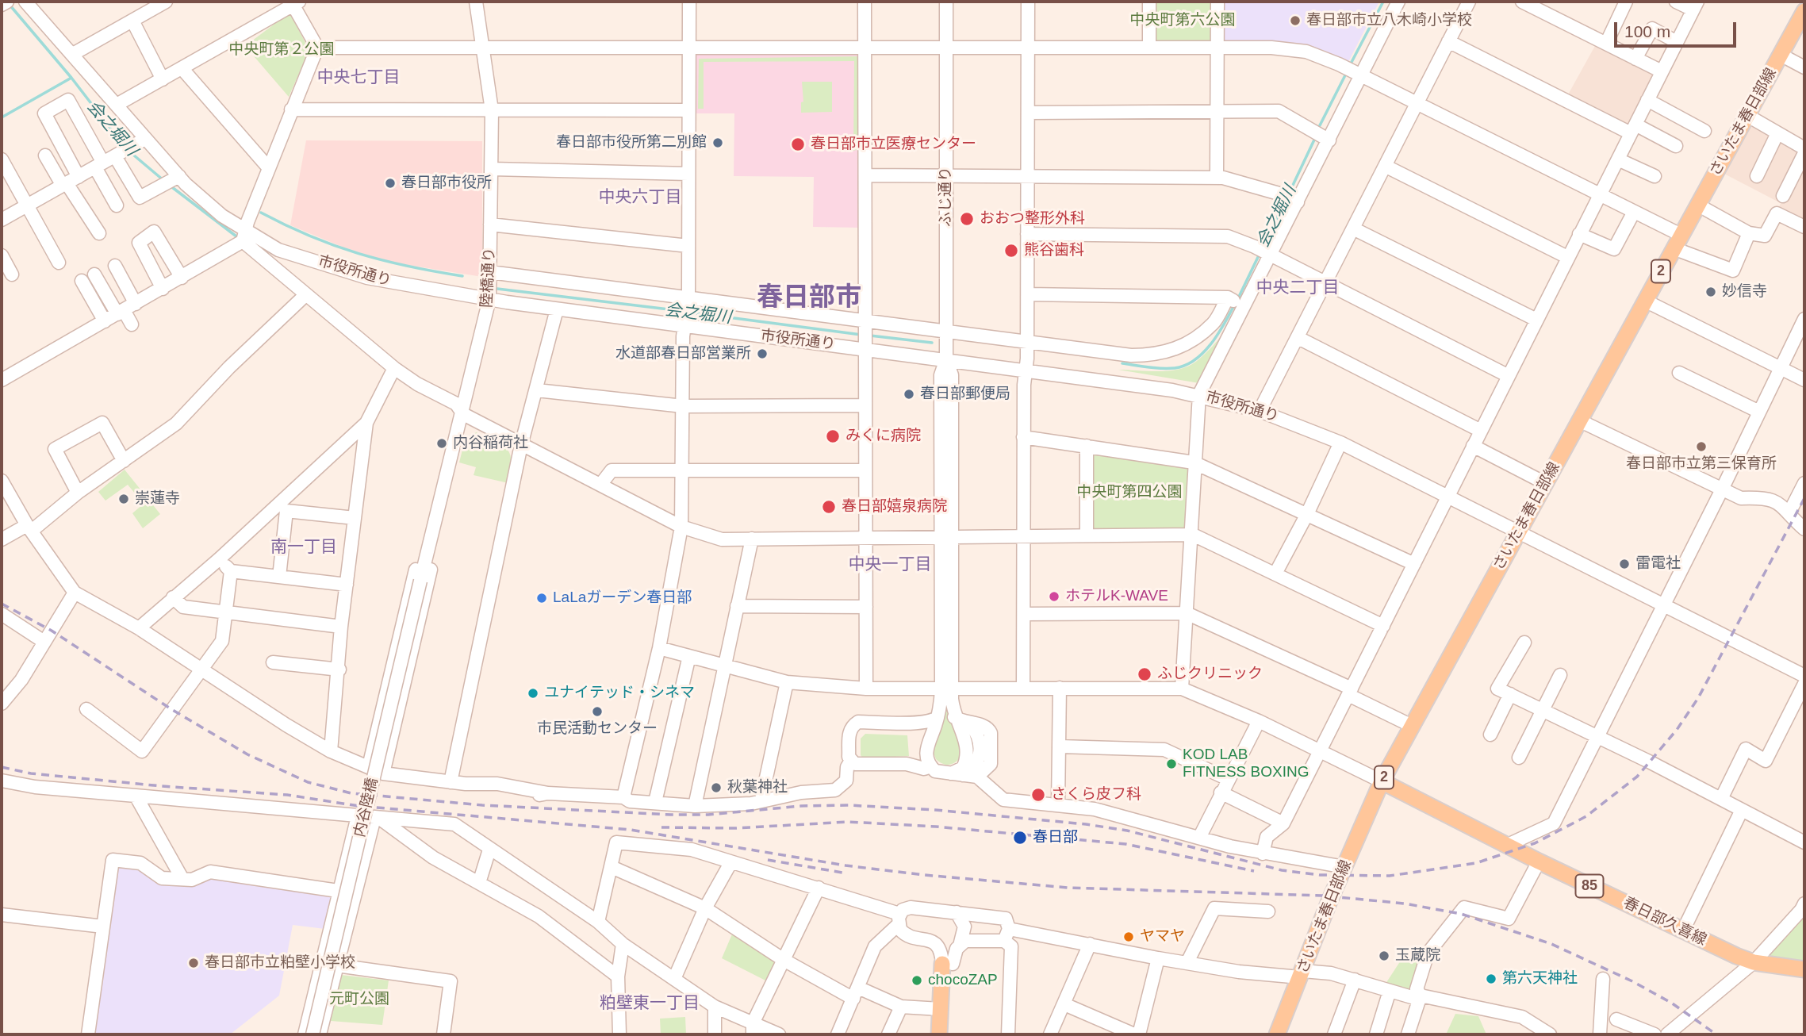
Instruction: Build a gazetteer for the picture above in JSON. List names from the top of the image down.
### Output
{
  "streets": {
    "main road": [
      "さいたま春日部線",
      "2",
      "85",
      "春日部久喜線"
    ],
    "street": [
      "ふじ通り",
      "市役所通り",
      "陸橋通り",
      "内谷陸橋"
    ]
  },
  "crossings": [
    ["さいたま春日部線", "市役所通り"],
    ["さいたま春日部線", "春日部久喜線"],
    ["ふじ通り", "市役所通り"],
    ["市役所通り", "陸橋通り"],
    ["陸橋通り", "内谷陸橋"]
  ],
  "districts": [
    "中央七丁目",
    "中央六丁目",
    "中央二丁目",
    "春日部市",
    "南一丁目",
    "中央一丁目",
    "粕壁東一丁目"
  ],
  "water": ["会之堀川"],
  "parks": [
    "中央町第六公園",
    "中央町第２公園",
    "中央町第四公園",
    "元町公園"
  ],
  "places": [
    "春日部市立八木崎小学校",
    "春日部市役所第二別館",
    "春日部市立医療センター",
    "春日部市役所",
    "おおつ整形外科",
    "熊谷歯科",
    "妙信寺",
    "水道部春日部営業所",
    "春日部郵便局",
    "みくに病院",
    "内谷稲荷社",
    "春日部市立第三保育所",
    "崇蓮寺",
    "春日部嬉泉病院",
    "雷電社",
    "ホテルK-WAVE",
    "LaLaガーデン春日部",
    "ふじクリニック",
    "ユナイテッド・シネマ",
    "市民活動センター",
    "KOD LAB FITNESS BOXING",
    "秋葉神社",
    "さくら皮フ科",
    "春日部",
    "ヤマヤ",
    "玉蔵院",
    "春日部市立粕壁小学校",
    "第六天神社",
    "chocoZAP"
  ],
  "scale_bar": "100 m"
}
